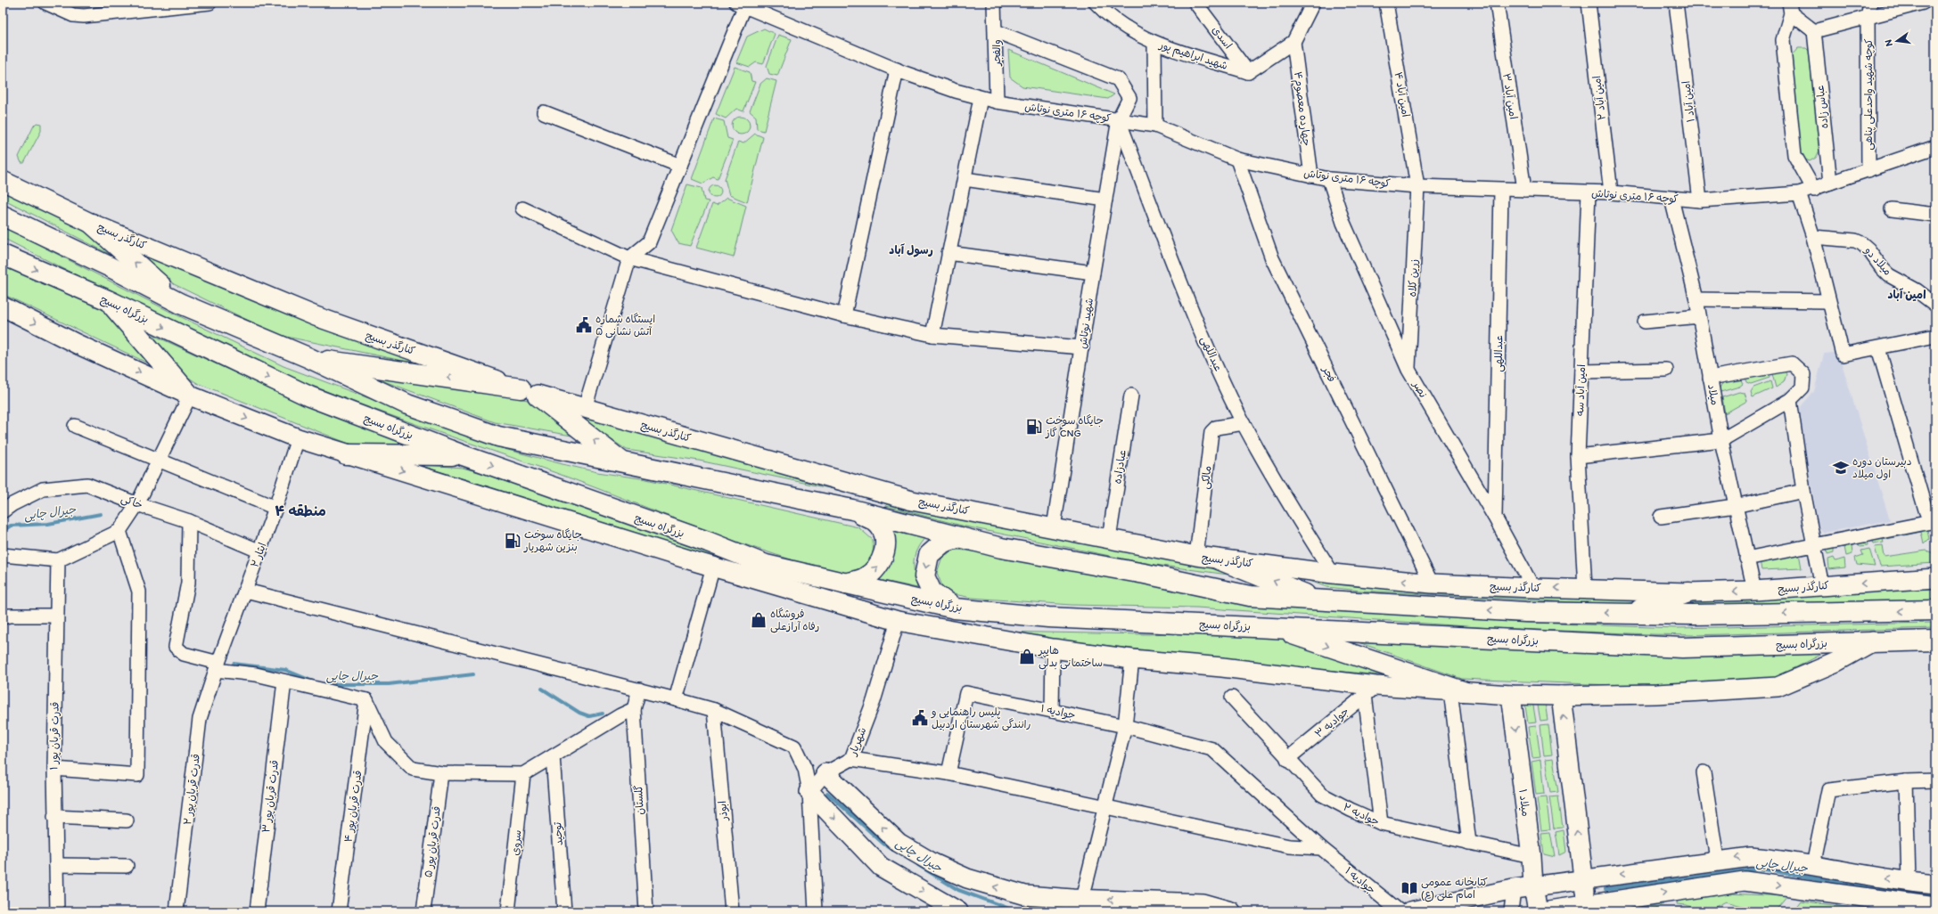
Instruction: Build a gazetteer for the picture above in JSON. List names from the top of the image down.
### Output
{
  "streets": {
    "highway": ["بزرگراه بسیج"],
    "main road": ["کنارگذر بسیج", "میلاد ۱"],
    "street": [
      "اسدی",
      "والفجر",
      "شهید ابراهیم پور",
      "۴ امین آباد",
      "کوچه شهید واحدعلی پناهی",
      "۳ امین آباد",
      "۲ امین آباد",
      "۱ امین آباد",
      "عباس زاده",
      "چهارده معصوم۴",
      "کوچه ۱۶ متری نوتاش",
      "میلاد دو",
      "زرین کلاه",
      "شهید نوتاش",
      "عبداللهی",
      "فجر",
      "نصر",
      "امین آباد سه",
      "میلاد",
      "عبادزاده",
      "مالکی",
      "خاکی",
      "ایثار ۲",
      "جوادیه ۱",
      "جوادیه ۳",
      "قدرت قربان پور ۱",
      "شهریار",
      "قدرت قربان پور ۲",
      "قدرت قربان پور ۳",
      "گلستان",
      "قدرت قربان پور ۴",
      "ابوذر",
      "جوادیه ۲",
      "توحید",
      "قدرت قربان پور ۵",
      "سروی"
    ]
  },
  "crossings": [
    ["اسدی", "شهید ابراهیم پور"],
    ["والفجر", "کوچه ۱۶ متری نوتاش"],
    ["والفجر", "شهید نوتاش"],
    ["۴ امین آباد", "کوچه ۱۶ متری نوتاش"],
    ["۴ امین آباد", "زرین کلاه"],
    ["کوچه شهید واحدعلی پناهی", "کوچه ۱۶ متری نوتاش"],
    ["۳ امین آباد", "کوچه ۱۶ متری نوتاش"],
    ["۲ امین آباد", "کوچه ۱۶ متری نوتاش"],
    ["۱ امین آباد", "کوچه ۱۶ متری نوتاش"],
    ["عباس زاده", "کوچه ۱۶ متری نوتاش"],
    ["چهارده معصوم۴", "کوچه ۱۶ متری نوتاش"],
    ["کوچه ۱۶ متری نوتاش", "زرین کلاه"],
    ["کوچه ۱۶ متری نوتاش", "شهید نوتاش"],
    ["کوچه ۱۶ متری نوتاش", "عبداللهی"],
    ["کوچه ۱۶ متری نوتاش", "فجر"],
    ["کوچه ۱۶ متری نوتاش", "نصر"],
    ["کوچه ۱۶ متری نوتاش", "امین آباد سه"],
    ["کوچه ۱۶ متری نوتاش", "میلاد"],
    ["کنارگذر بسیج", "شهید نوتاش"],
    ["کنارگذر بسیج", "عبداللهی"],
    ["کنارگذر بسیج", "فجر"],
    ["کنارگذر بسیج", "نصر"],
    ["کنارگذر بسیج", "امین آباد سه"],
    ["کنارگذر بسیج", "میلاد"],
    ["کنارگذر بسیج", "عبادزاده"],
    ["کنارگذر بسیج", "مالکی"],
    ["زرین کلاه", "نصر"],
    ["شهید نوتاش", "عبداللهی"],
    ["عبداللهی", "نصر"],
    ["عبداللهی", "مالکی"],
    ["خاکی", "ایثار ۲"],
    ["ایثار ۲", "قدرت قربان پور ۲"],
    ["جوادیه ۳", "جوادیه ۲"],
    ["میلاد ۱", "جوادیه ۲"]
  ],
  "districts": ["رسول آباد", "امین آباد", "منطقه ۴"],
  "water": ["جیرال چایی"],
  "places": {
    "public building": ["ایستگاه شماره ۵ آتش نشانی", "پلیس راهنمایی و رانندگی شهرستان اردبیل"],
    "fuel station": ["جایگاه سوخت گاز CNG", "جایگاه سوخت بنزین شهریار"],
    "school or university": ["دبیرستان دوره اول میلاد"],
    "shop": ["فروشگاه رفاه آرازعلی", "هایپر ساختمانی بدلی"],
    "library": ["کتابخانه عمومی امام علی (ع)"]
  },
  "north": "left"
}
